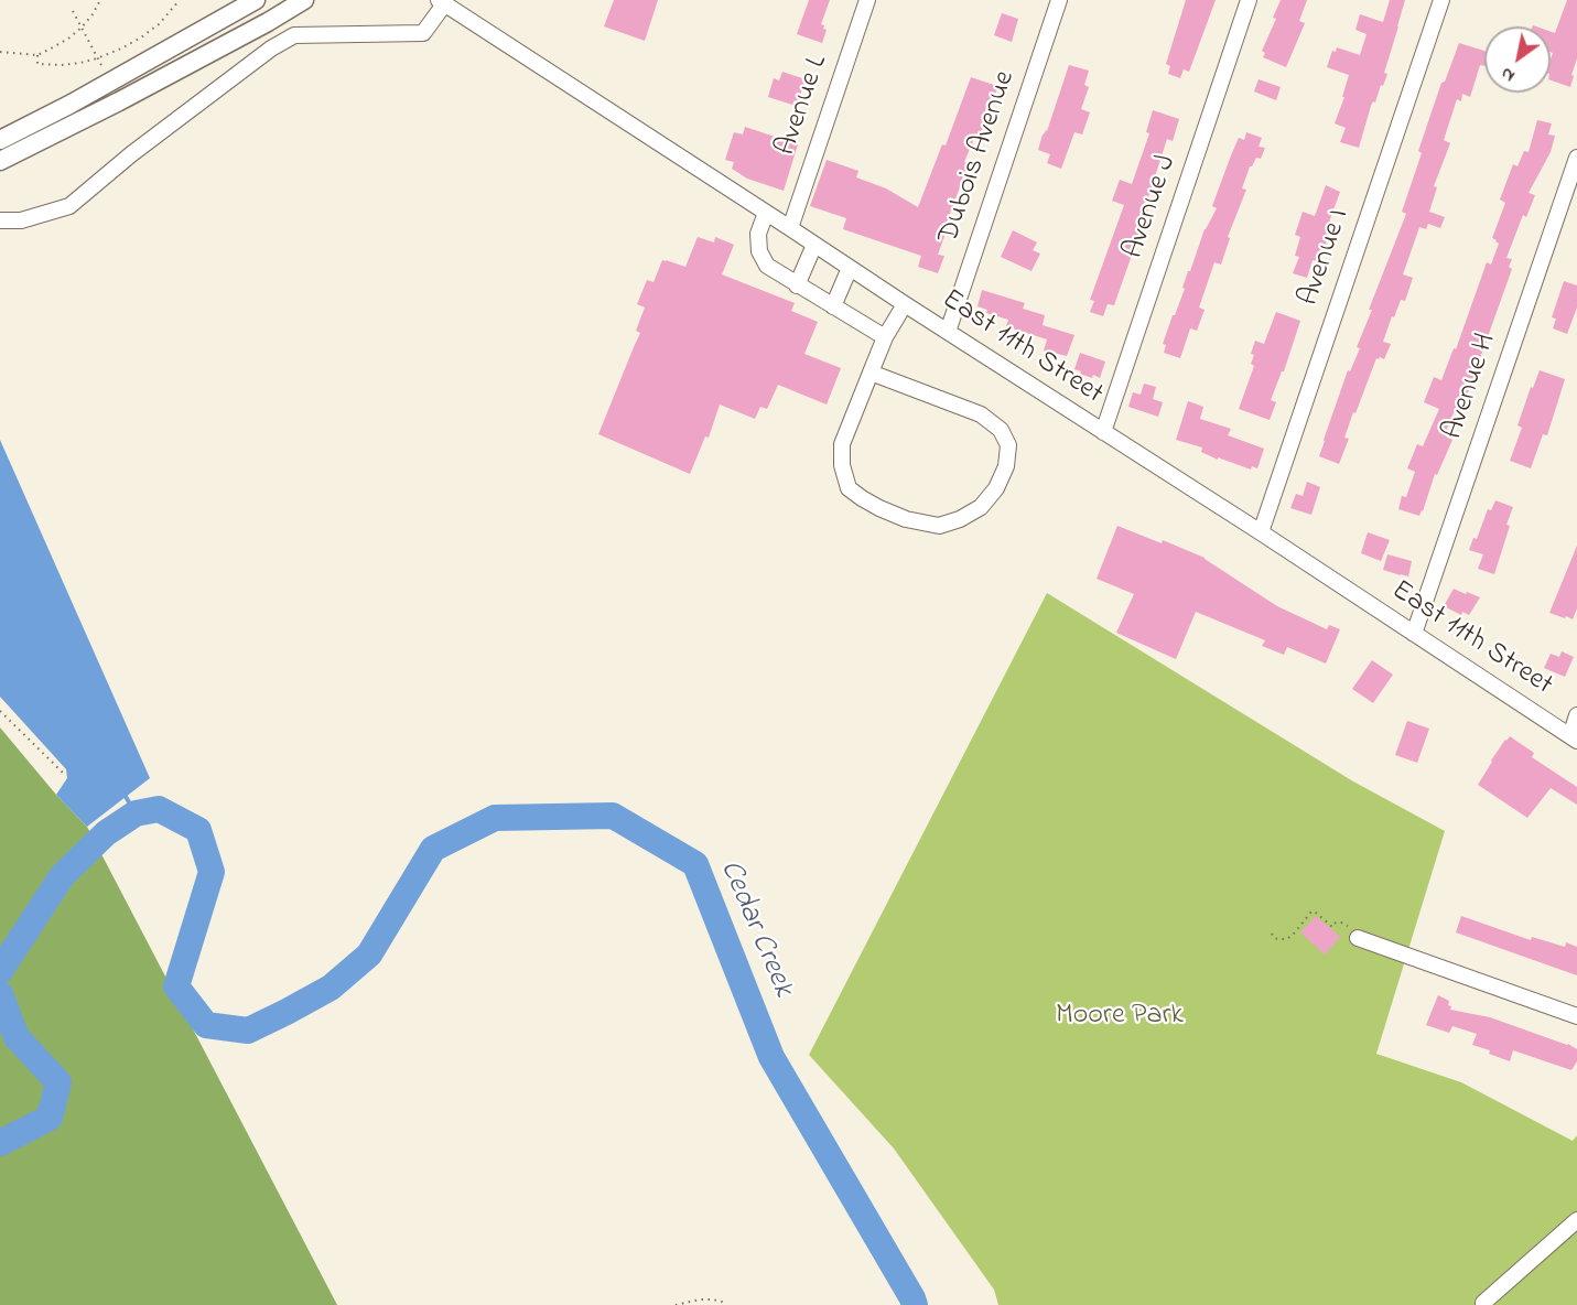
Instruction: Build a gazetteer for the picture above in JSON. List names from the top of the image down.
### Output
{
  "streets": {
    "street": [
      "Avenue L",
      "Dubois Avenue",
      "Avenue J",
      "Avenue I",
      "East 11th Street",
      "Avenue H"
    ]
  },
  "crossings": [
    ["Avenue L", "East 11th Street"],
    ["Dubois Avenue", "East 11th Street"],
    ["Avenue J", "East 11th Street"],
    ["Avenue I", "East 11th Street"],
    ["East 11th Street", "Avenue H"]
  ],
  "water": ["Cedar Creek"],
  "parks": ["Moore Park"],
  "north": "bottom left"
}
